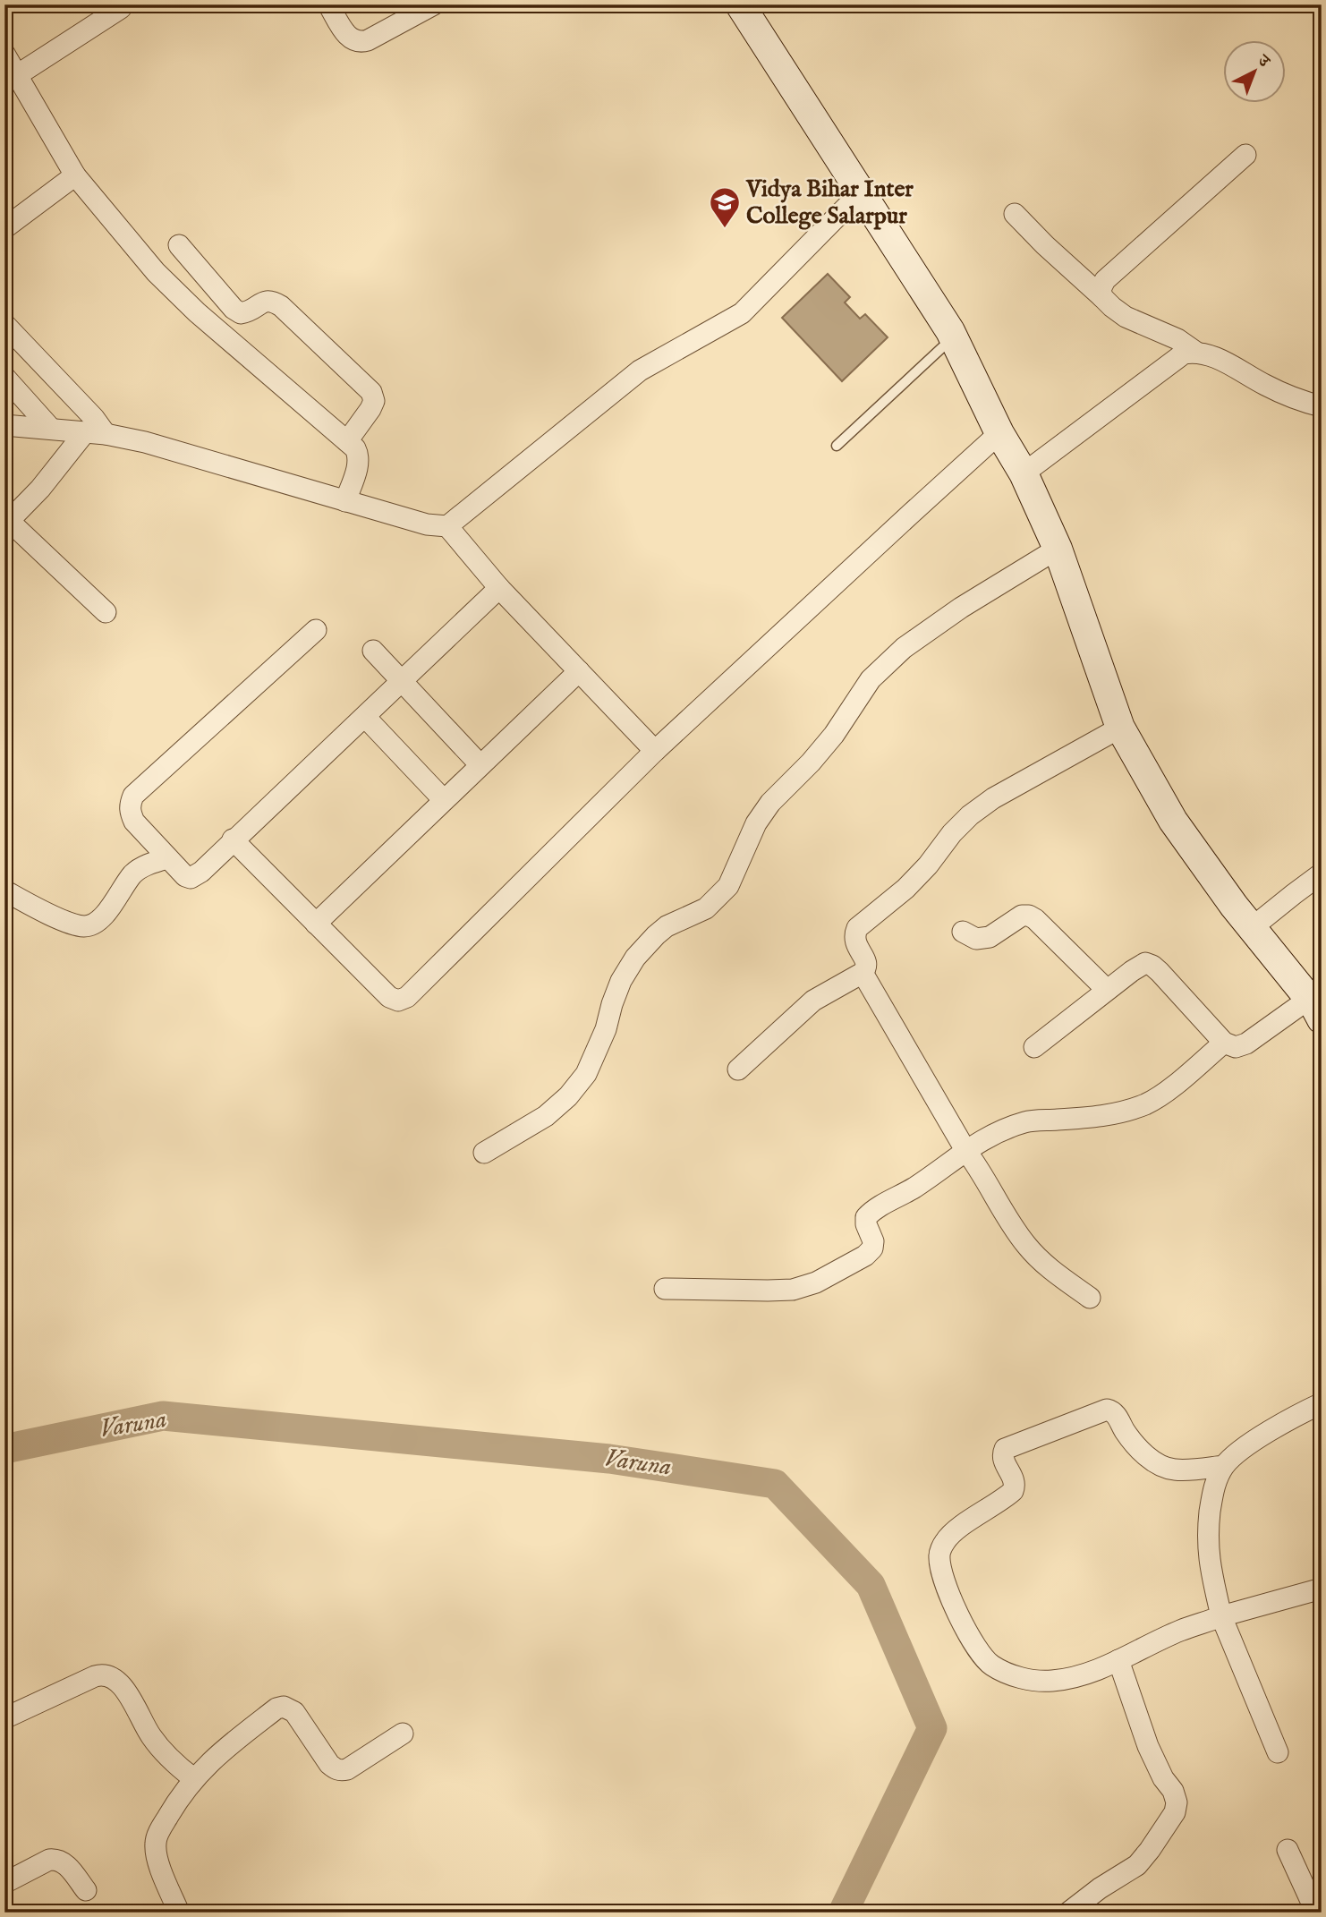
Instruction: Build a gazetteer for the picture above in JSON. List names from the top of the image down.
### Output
{
  "water": ["Varuna"],
  "places": {
    "school or university": ["Vidya Bihar Inter College Salarpur"]
  },
  "north": "top right"
}
